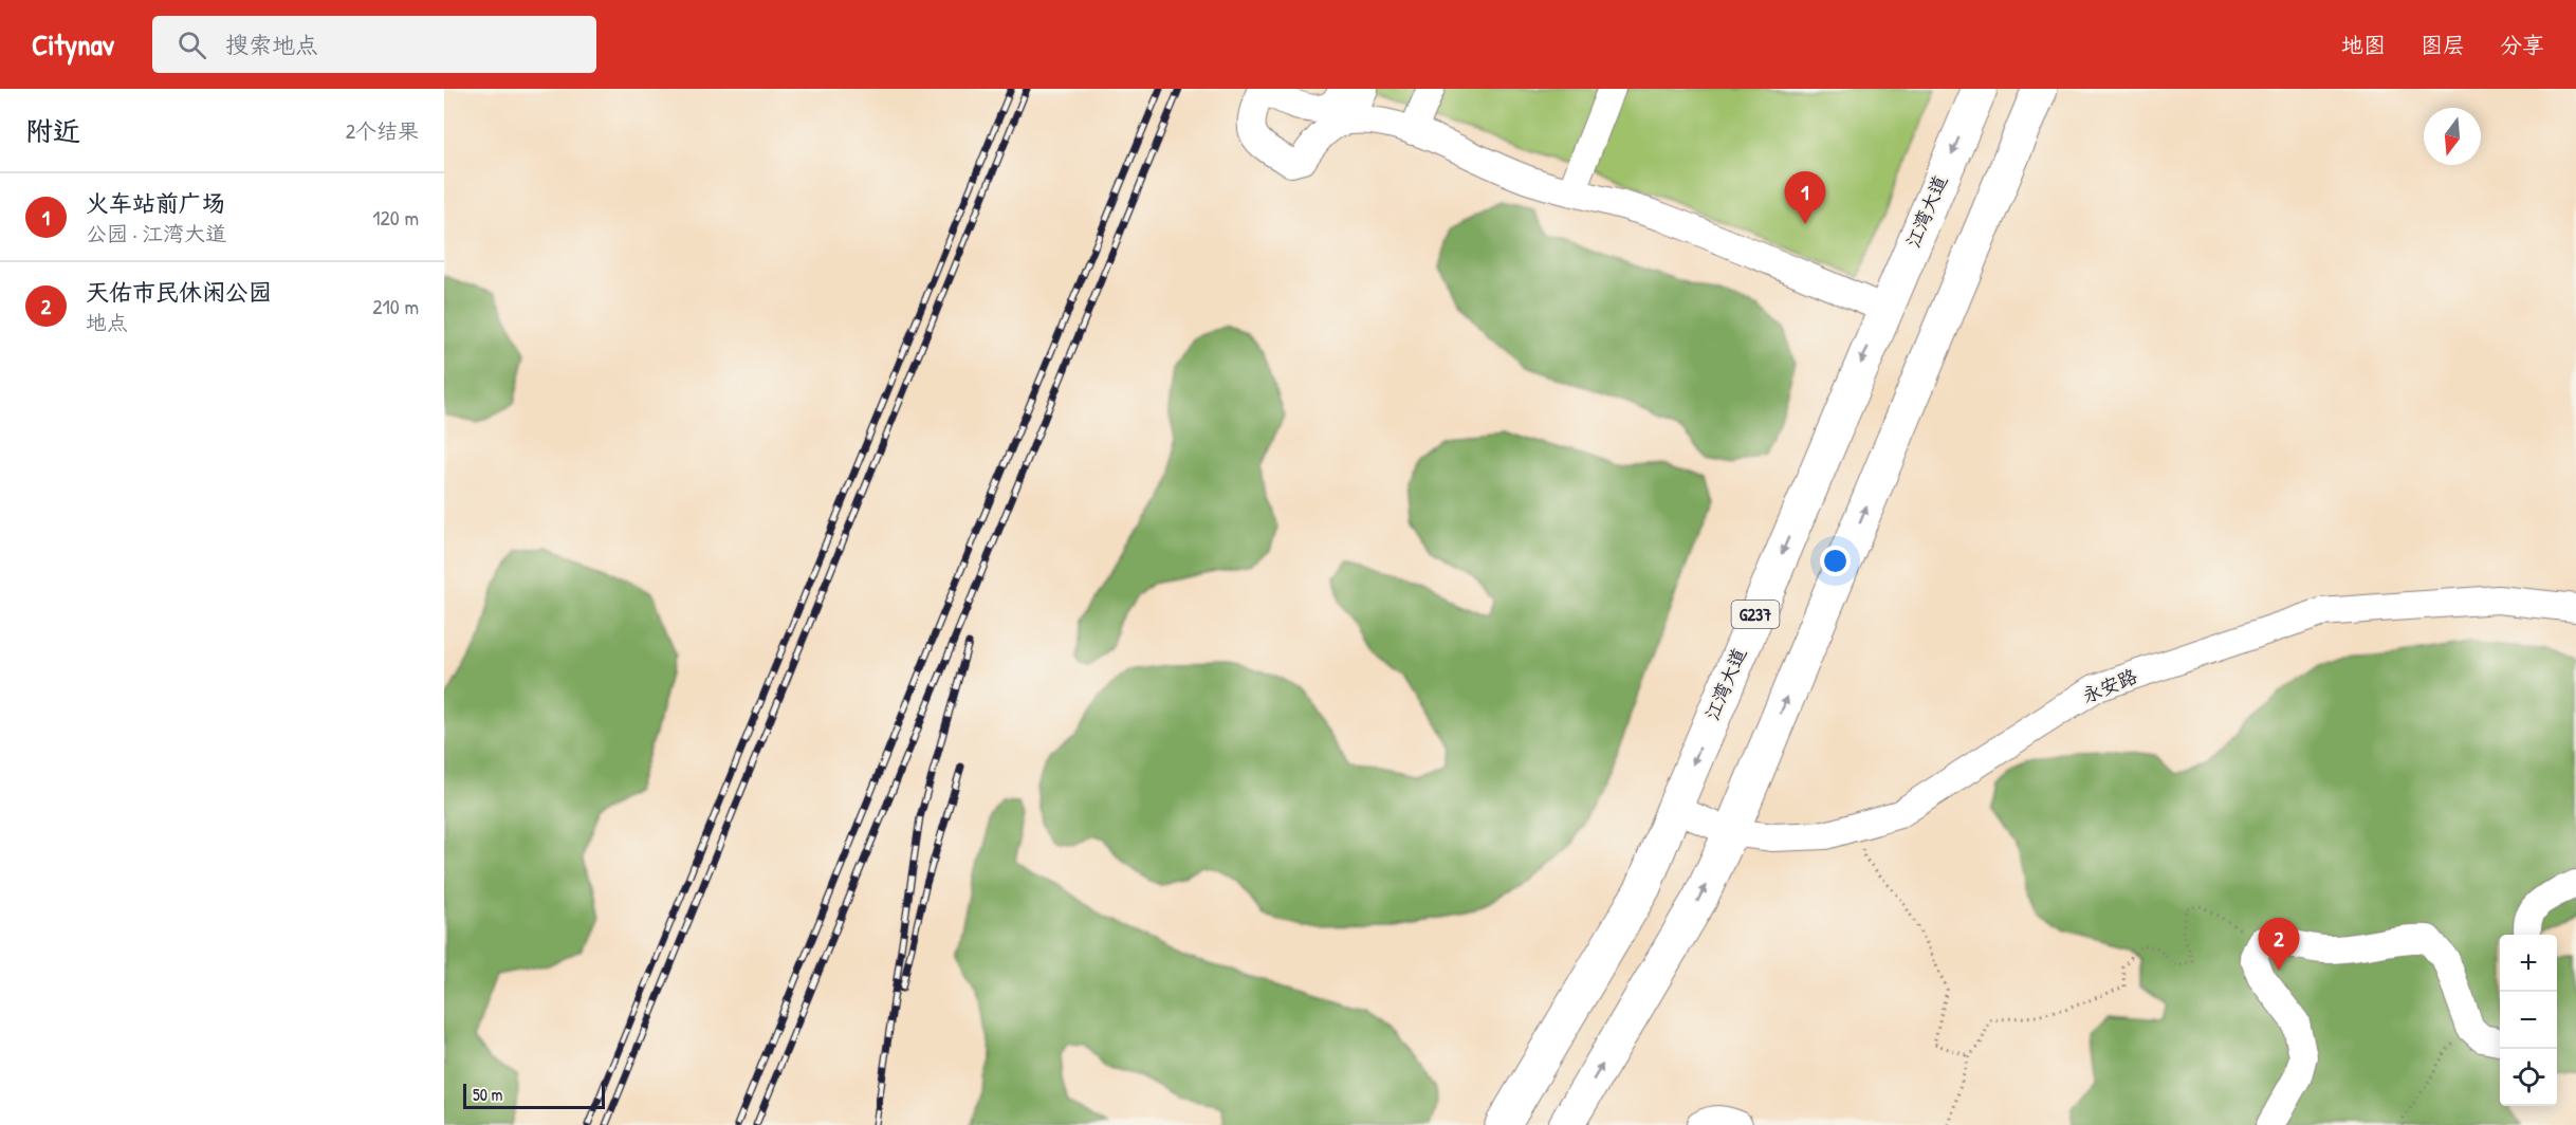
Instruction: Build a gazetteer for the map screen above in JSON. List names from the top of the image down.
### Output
{
  "streets": {
    "highway": ["江湾大道", "G237"],
    "street": ["永安路"]
  },
  "crossings": [
    ["江湾大道", "永安路"]
  ],
  "scale_bar": "50 m",
  "north": "bottom",
  "page": {
    "header": "Citynav",
    "search": "搜索地点",
    "nav": ["地图", "图层", "分享"],
    "heading": ["附近", "2个结果"],
    "list": [
      {
        "mark": "1",
        "name": "火车站前广场",
        "note": "公园 · 江湾大道",
        "value": "120 m"
      },
      {
        "mark": "2",
        "name": "天佑市民休闲公园",
        "note": "地点",
        "value": "210 m"
      }
    ],
    "pins": ["1", "2"],
    "map_buttons": ["+", "−"],
    "scale": "50 m"
  }
}
